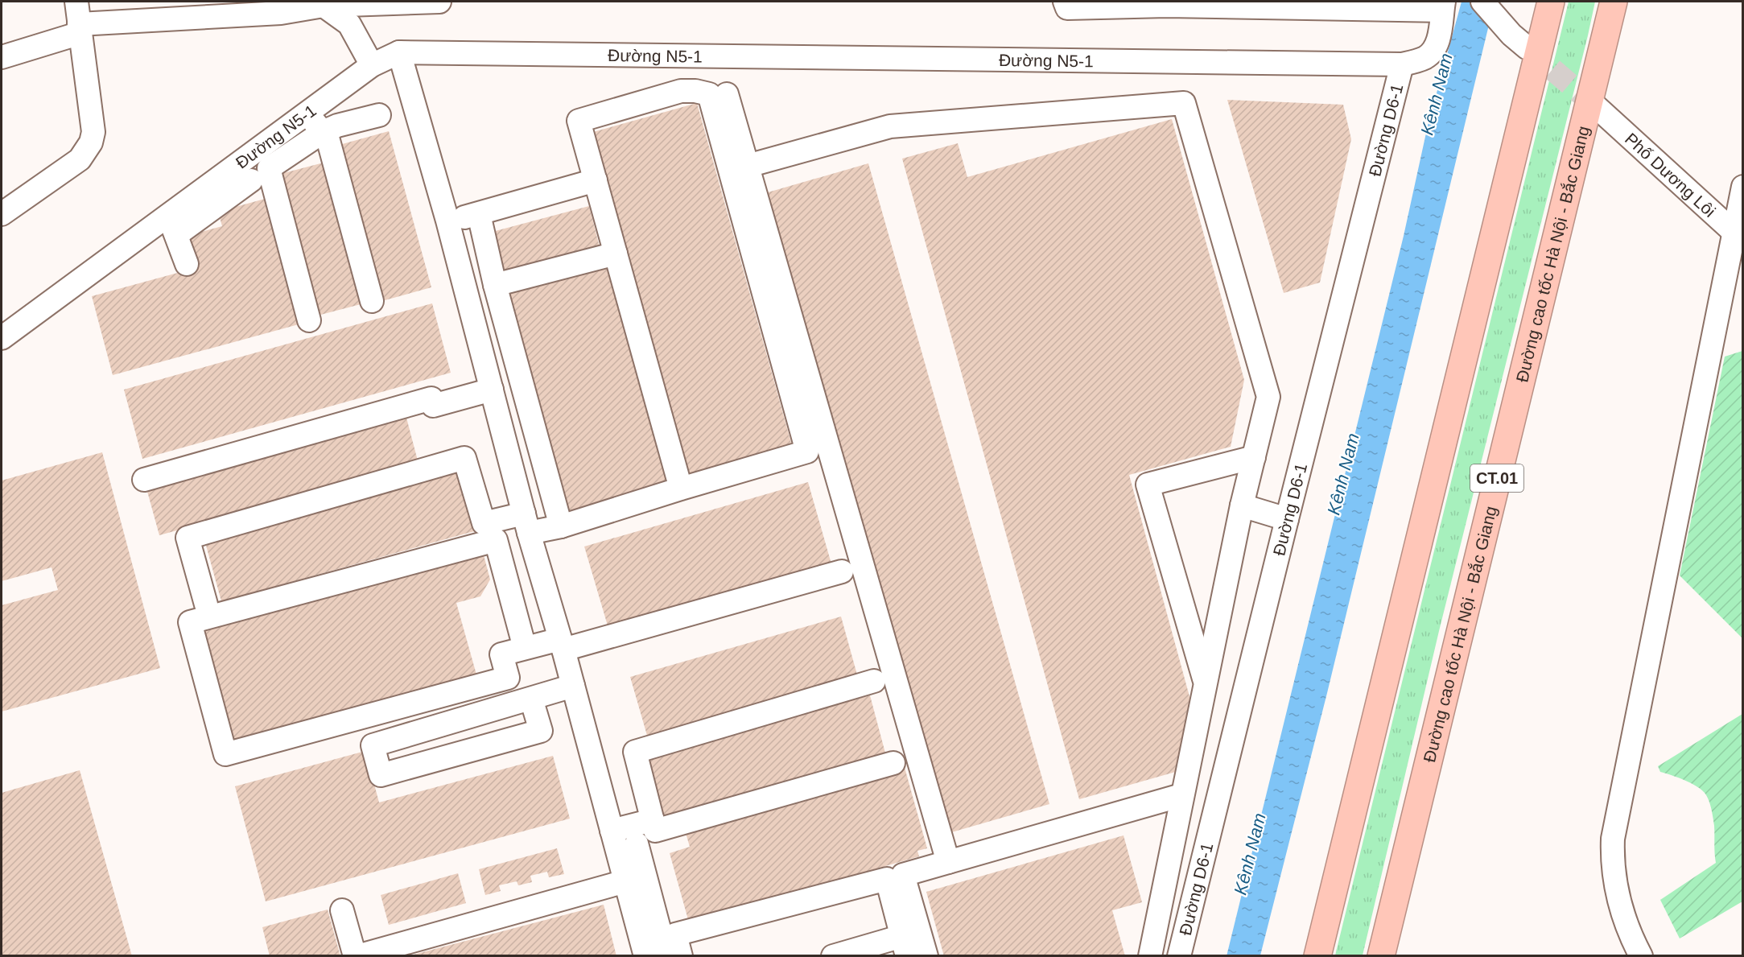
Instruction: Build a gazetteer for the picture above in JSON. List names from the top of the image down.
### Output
{
  "streets": {
    "highway": ["Đường cao tốc Hà Nội - Bắc Giang", "CT.01"],
    "street": ["Đường N5-1", "Đường D6-1", "Phố Dương Lôi"]
  },
  "crossings": [
    ["Đường N5-1", "Đường D6-1"]
  ],
  "water": ["Kênh Nam"]
}
